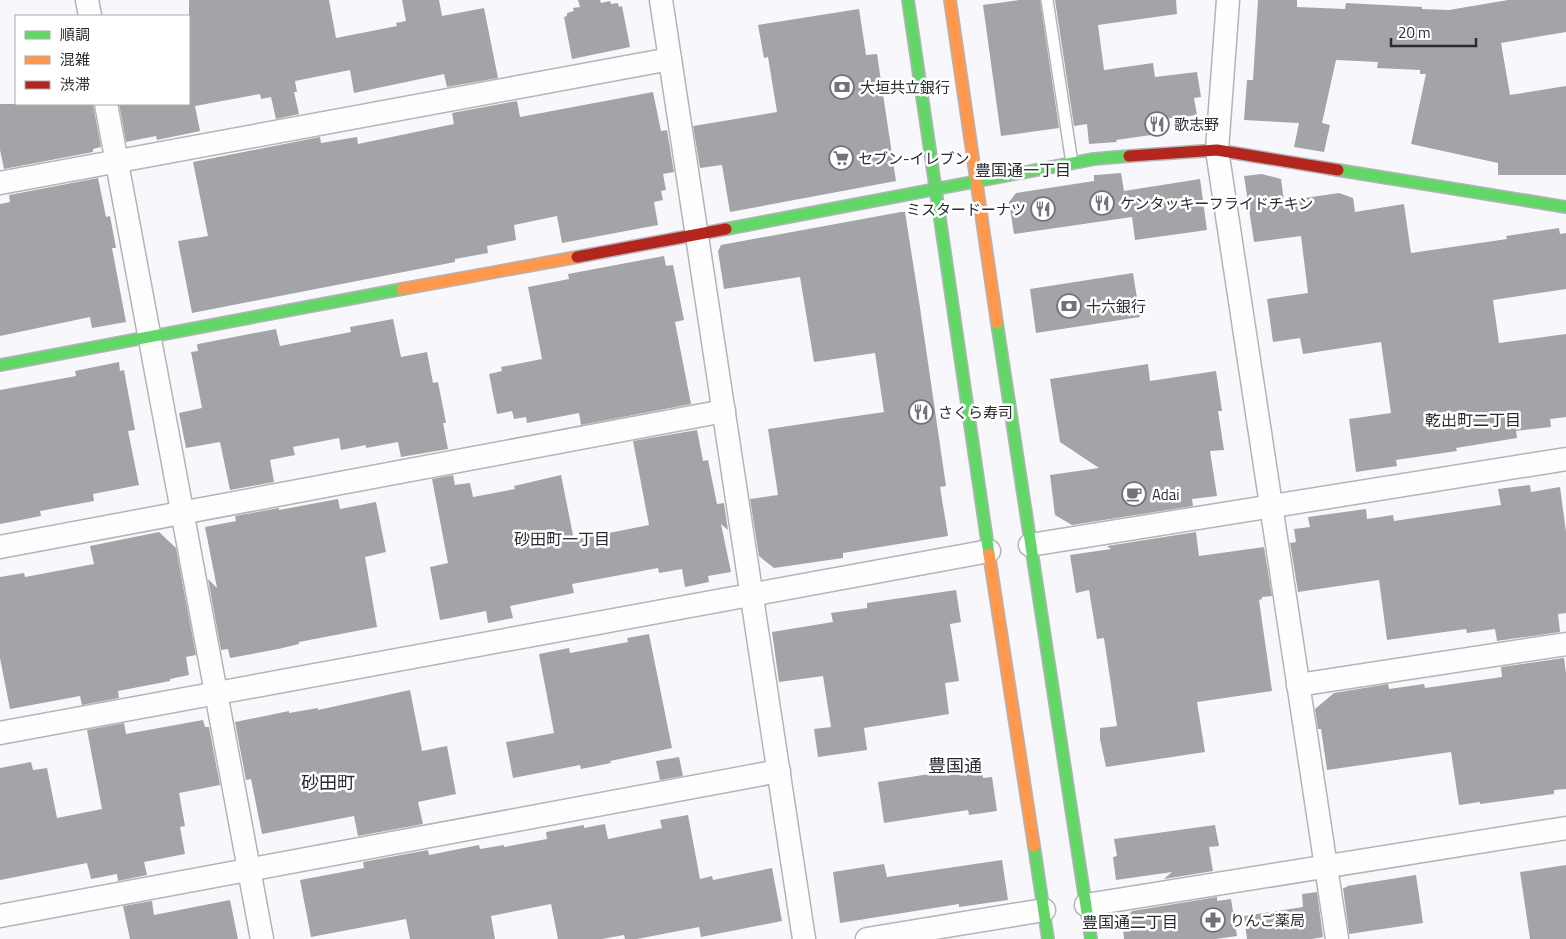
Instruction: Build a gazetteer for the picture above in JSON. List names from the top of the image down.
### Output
{
  "districts": [
    "豊国通一丁目",
    "乾出町二丁目",
    "砂田町一丁目",
    "豊国通",
    "砂田町",
    "豊国通二丁目"
  ],
  "places": {
    "bank": ["大垣共立銀行", "十六銀行"],
    "restaurant": [
      "歌志野",
      "ケンタッキーフライドチキン",
      "ミスタードーナツ",
      "さくら寿司"
    ],
    "supermarket": ["セブン-イレブン"],
    "cafe": ["Adai"],
    "pharmacy": ["りんご薬局"]
  },
  "legend": ["順調", "混雑", "渋滞"],
  "scale_bar": "20 m"
}
